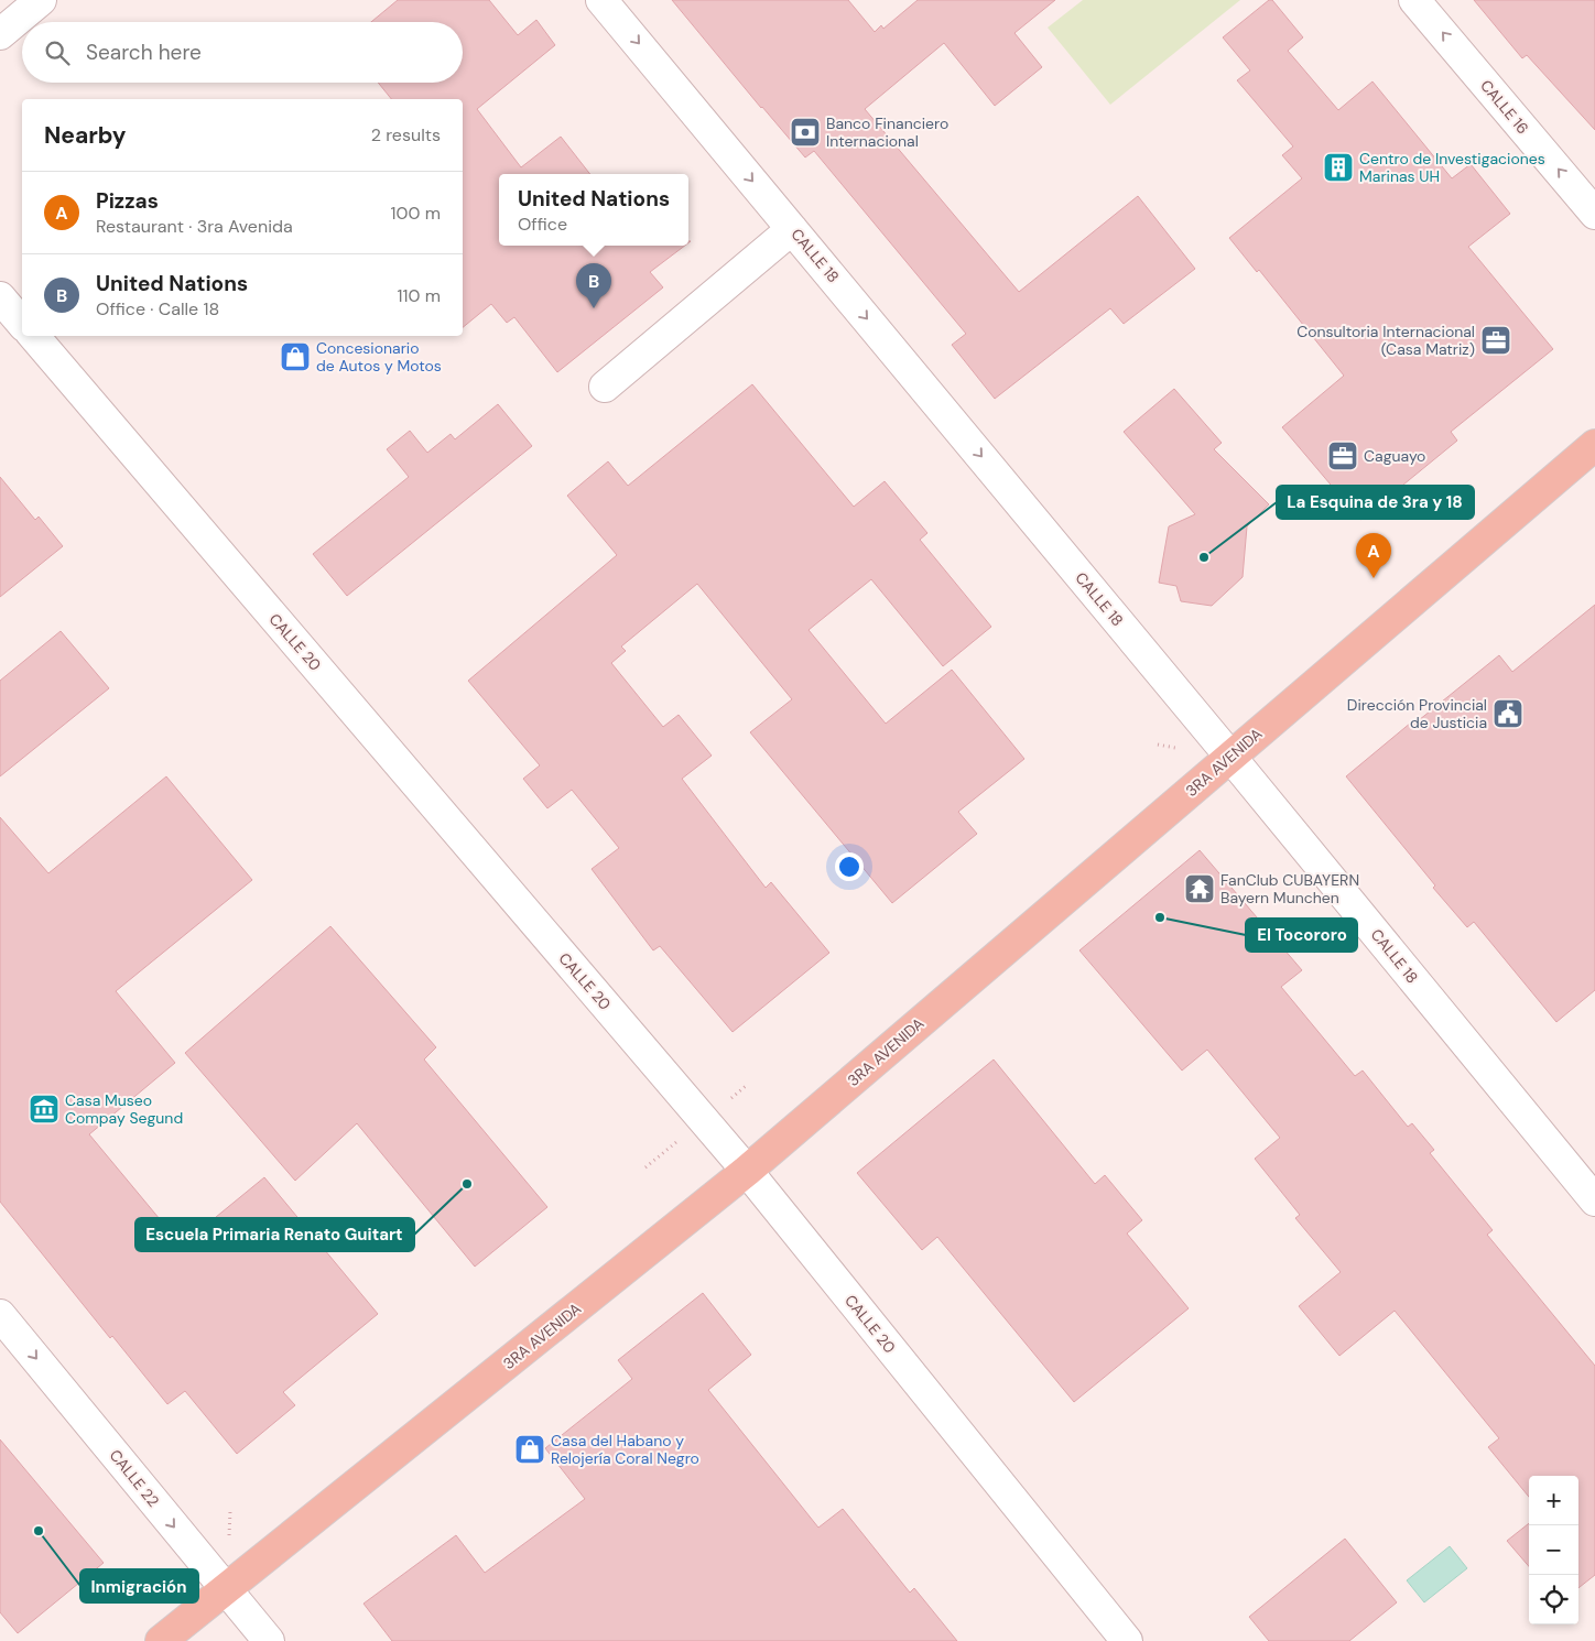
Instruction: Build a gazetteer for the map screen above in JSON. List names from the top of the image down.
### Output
{
  "streets": {
    "main road": ["3RA AVENIDA"],
    "street": [
      "CALLE 16",
      "CALLE 18",
      "CALLE 20",
      "CALLE 22"
    ]
  },
  "crossings": [
    ["CALLE 18", "3RA AVENIDA"],
    ["CALLE 20", "3RA AVENIDA"],
    ["3RA AVENIDA", "CALLE 22"]
  ],
  "one_way": ["CALLE 16", "CALLE 18", "CALLE 22"],
  "places": {
    "bank": ["Banco Financiero Internacional"],
    "building": ["Centro de Investigaciones Marinas UH"],
    "office": ["Consultoria Internacional (Casa Matriz)", "Caguayo"],
    "shop": ["Concesionario de Autos y Motos", "Casa del Habano y Relojería Coral Negro"],
    "other": [
      "La Esquina de 3ra y 18",
      "El Tocororo",
      "Escuela Primaria Renato Guitart",
      "Inmigración"
    ],
    "public building": ["Dirección Provincial de Justicia"],
    "temple": ["FanClub CUBAYERN Bayern Munchen"],
    "museum": ["Casa Museo Compay Segund"]
  },
  "page": {
    "search": "Search here",
    "heading": ["Nearby", "2 results"],
    "list": [
      {
        "mark": "A",
        "name": "Pizzas",
        "note": "Restaurant · 3ra Avenida",
        "value": "100 m"
      },
      {
        "mark": "B",
        "name": "United Nations",
        "note": "Office · Calle 18",
        "value": "110 m"
      }
    ],
    "popup": ["United Nations", "Office"],
    "pins": ["B", "A"],
    "map_buttons": ["+", "−"]
  }
}
